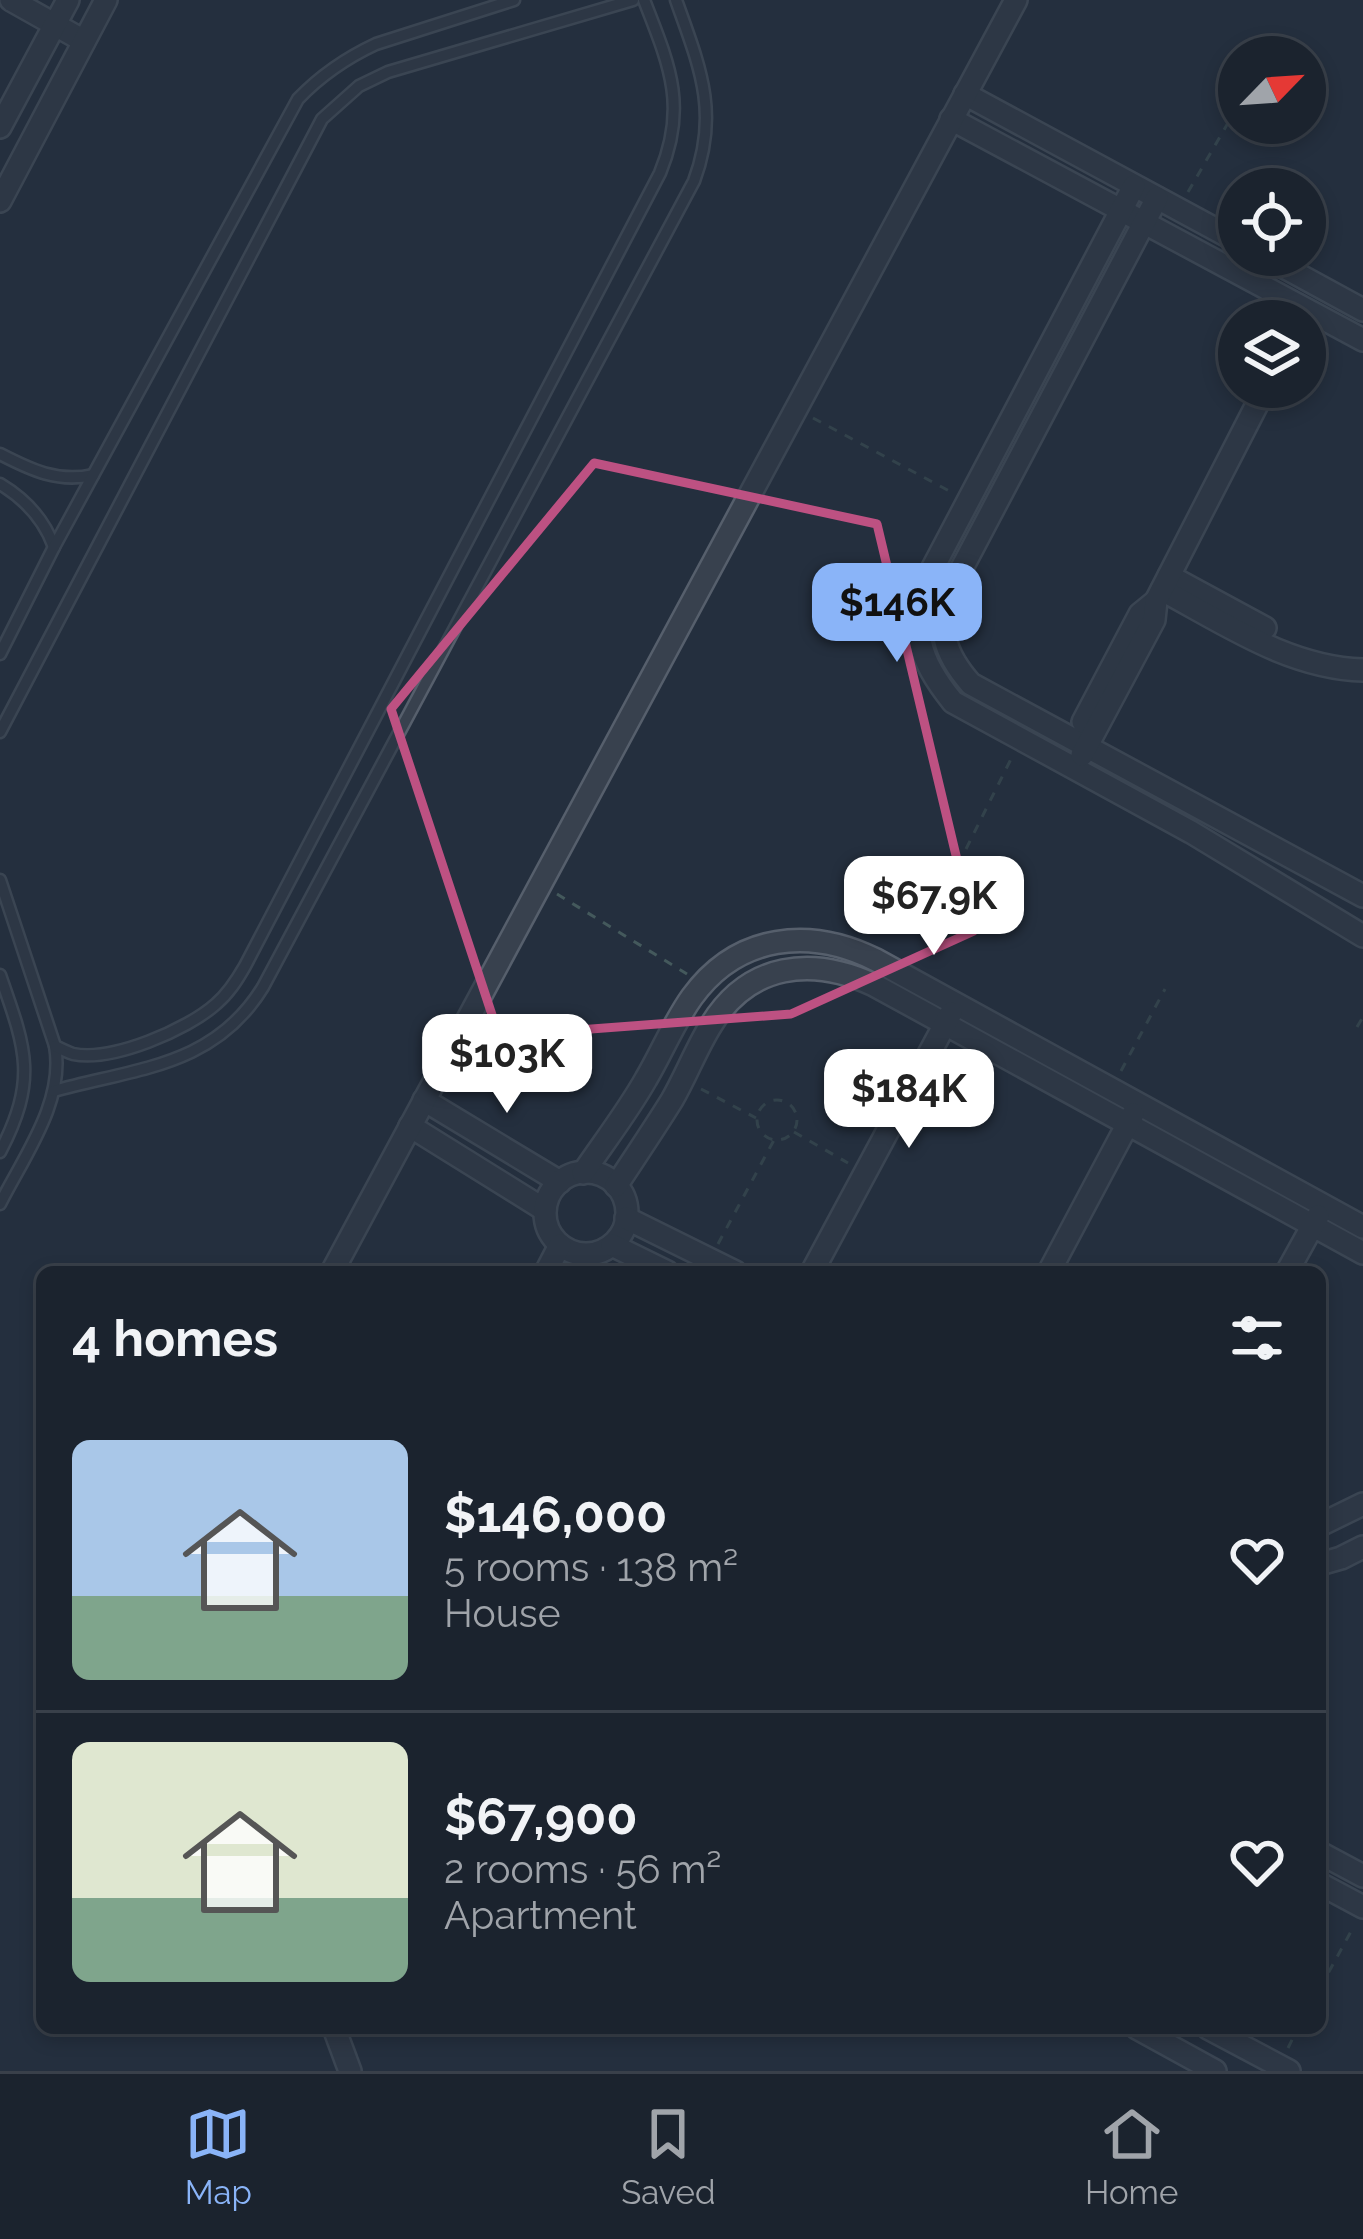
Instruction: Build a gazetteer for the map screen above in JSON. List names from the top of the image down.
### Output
{
  "north": "top right",
  "page": {
    "price": [
      "$146K",
      "$67.9K",
      "$103K",
      "$184K"
    ],
    "heading": "4 homes",
    "list": [
      {
        "name": "$146,000",
        "note": "5 rooms · 138 m² · House"
      },
      {
        "name": "$67,900",
        "note": "2 rooms · 56 m² · Apartment"
      }
    ],
    "tabs": ["Map", "Saved", "Home"]
  }
}
